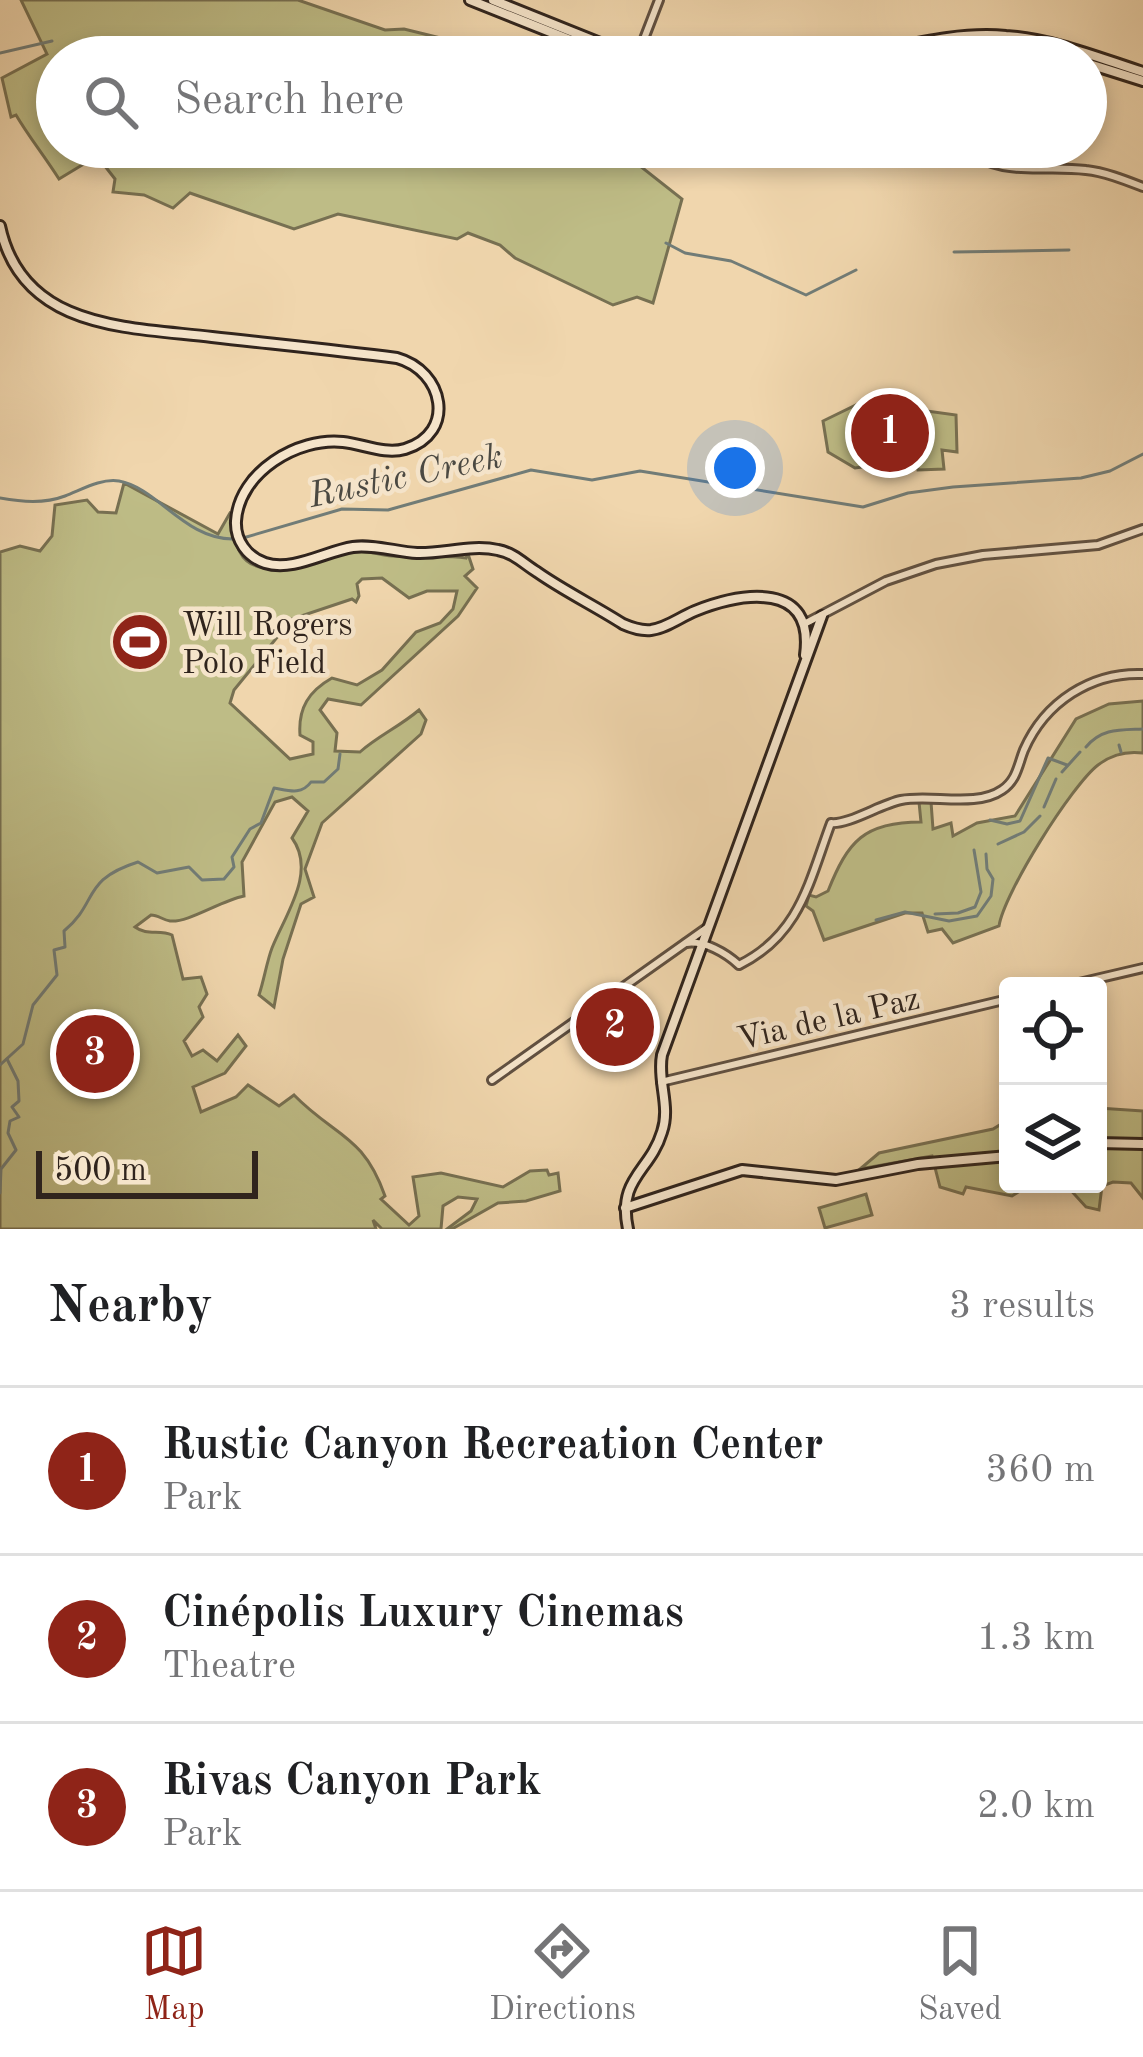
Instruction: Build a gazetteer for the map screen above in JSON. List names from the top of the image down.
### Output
{
  "streets": {
    "street": ["Via de la Paz"]
  },
  "water": ["Rustic Creek"],
  "places": {
    "sports": ["Will Rogers Polo Field"]
  },
  "scale_bar": "500 m",
  "page": {
    "search": "Search here",
    "pins": ["1", "2", "3"],
    "scale": "500 m",
    "heading": ["Nearby", "3 results"],
    "list": [
      {
        "mark": "1",
        "name": "Rustic Canyon Recreation Center",
        "note": "Park",
        "value": "360 m"
      },
      {
        "mark": "2",
        "name": "Cinépolis Luxury Cinemas",
        "note": "Theatre",
        "value": "1.3 km"
      },
      {
        "mark": "3",
        "name": "Rivas Canyon Park",
        "note": "Park",
        "value": "2.0 km"
      }
    ],
    "nav": ["Map", "Directions", "Saved"]
  }
}
